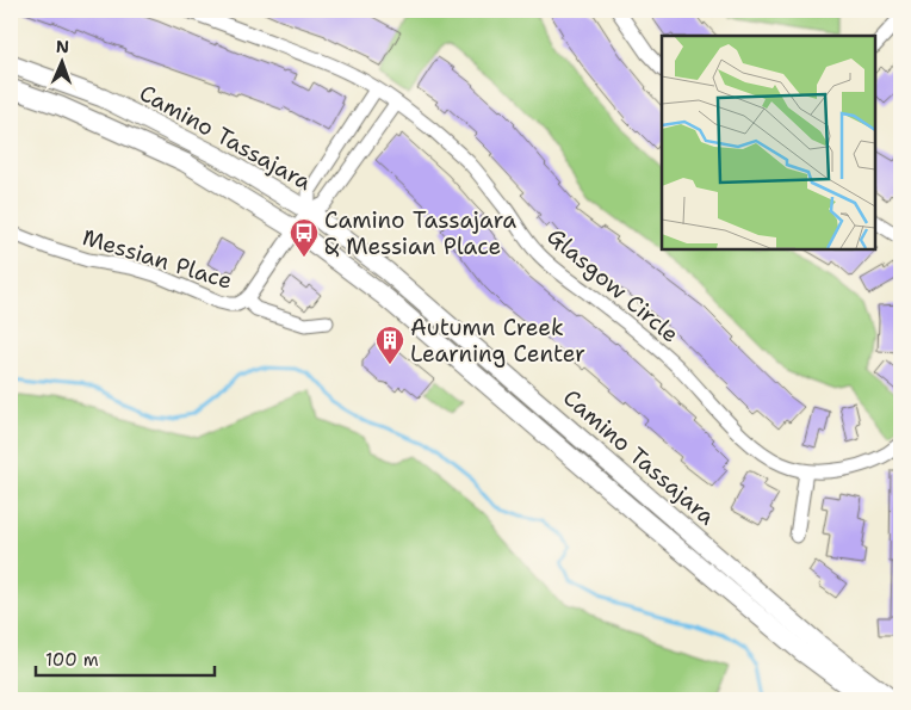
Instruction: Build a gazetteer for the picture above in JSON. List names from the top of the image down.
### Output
{
  "streets": {
    "main road": ["Camino Tassajara"],
    "street": ["Messian Place", "Glasgow Circle"]
  },
  "crossings": [
    ["Camino Tassajara", "Messian Place"]
  ],
  "places": {
    "bus stop": ["Camino Tassajara & Messian Place"],
    "building": ["Autumn Creek Learning Center"]
  },
  "scale_bar": "100 m",
  "north": "top"
}
